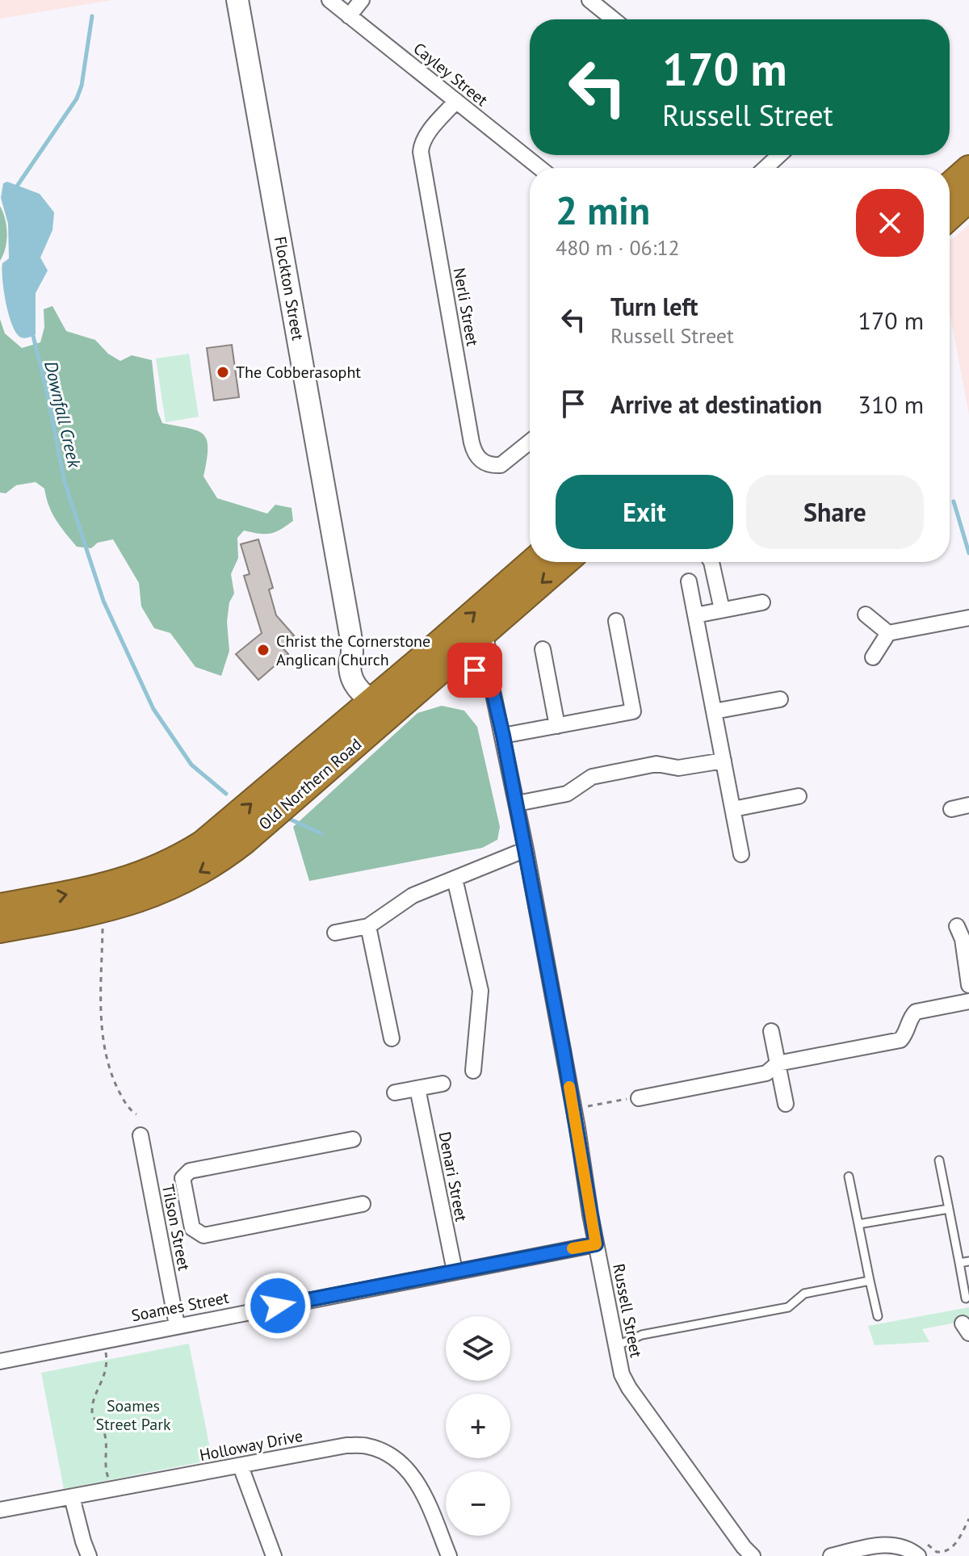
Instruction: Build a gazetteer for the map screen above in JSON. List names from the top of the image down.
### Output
{
  "streets": {
    "highway": ["Old Northern Road"],
    "street": [
      "Cayley Street",
      "Flockton Street",
      "Nerli Street",
      "Denari Street",
      "Tilson Street",
      "Soames Street",
      "Russell Street",
      "Holloway Drive"
    ]
  },
  "crossings": [
    ["Cayley Street", "Nerli Street"],
    ["Flockton Street", "Old Northern Road"],
    ["Old Northern Road", "Russell Street"],
    ["Denari Street", "Soames Street"],
    ["Tilson Street", "Soames Street"],
    ["Soames Street", "Russell Street"]
  ],
  "water": ["Downfall Creek"],
  "parks": ["Soames Street Park"],
  "places": ["The Cobberasopht", "Christ the Cornerstone Anglican Church"],
  "page": {
    "turn": ["170 m", "Russell Street"],
    "heading": ["2 min", "480 m · 06:12"],
    "list": [
      {
        "name": "Turn left",
        "note": "Russell Street",
        "value": "170 m"
      },
      {
        "name": "Arrive at destination",
        "value": "310 m"
      }
    ],
    "buttons": ["Exit", "Share"],
    "map_buttons": ["+", "−"]
  }
}
